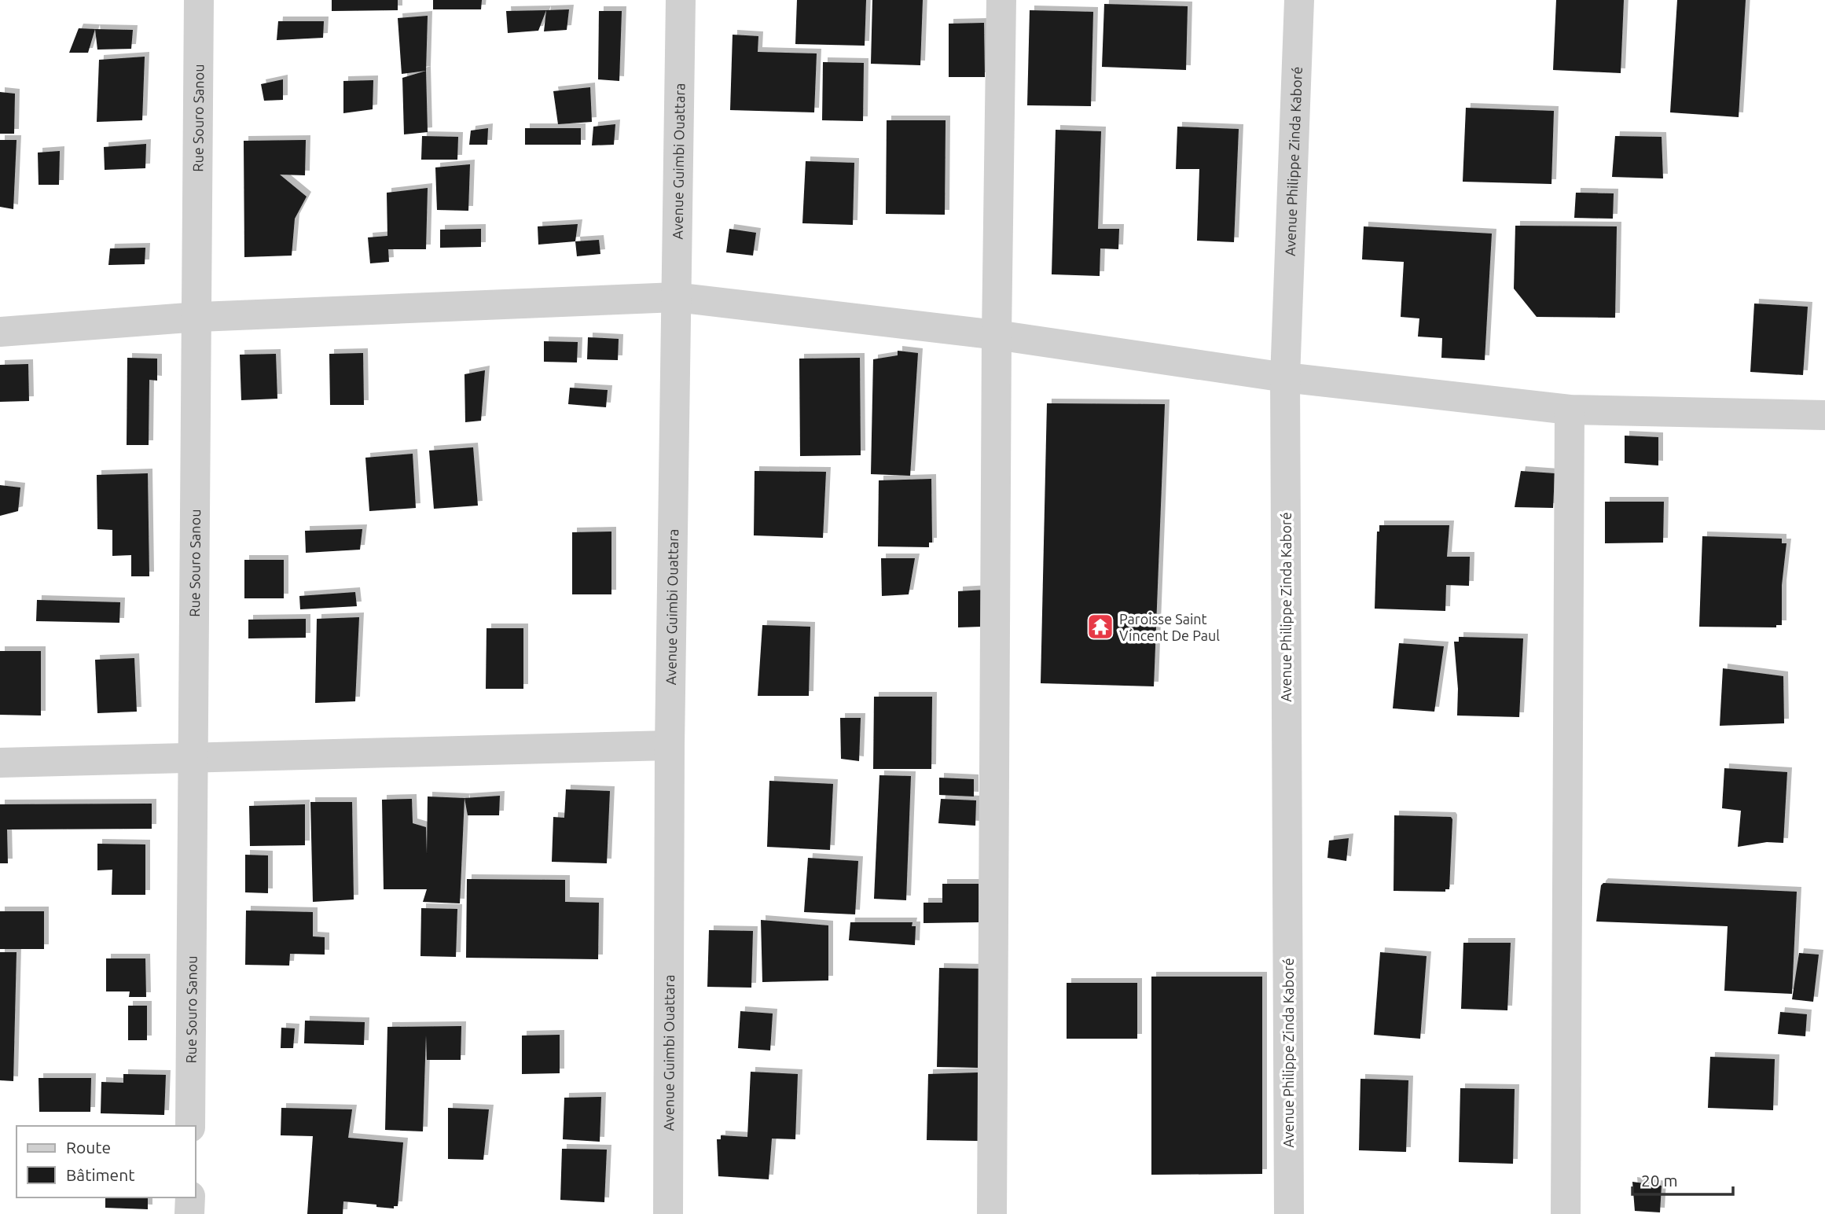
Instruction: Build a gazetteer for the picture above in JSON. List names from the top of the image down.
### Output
{
  "streets": {
    "street": ["Rue Souro Sanou", "Avenue Guimbi Ouattara", "Avenue Philippe Zinda Kaboré"]
  },
  "places": {
    "temple": ["Paroisse Saint Vincent De Paul"]
  },
  "legend": ["Route", "Bâtiment"],
  "scale_bar": "20 m"
}
